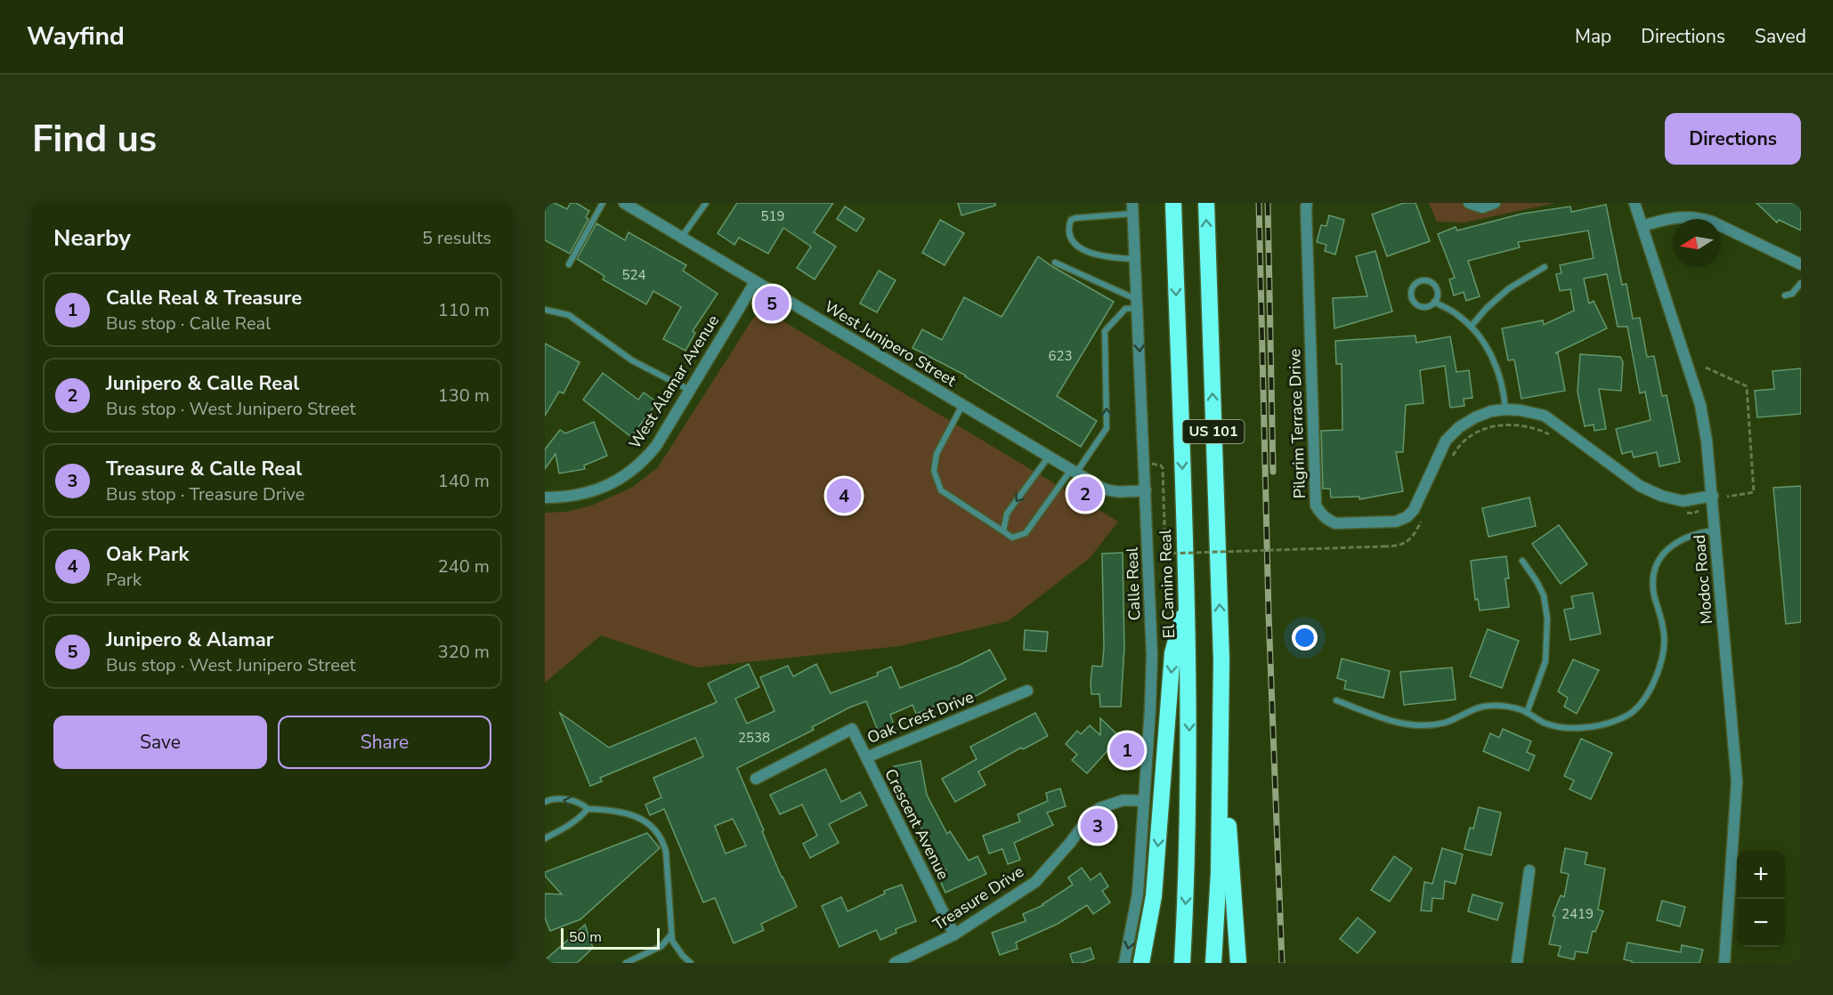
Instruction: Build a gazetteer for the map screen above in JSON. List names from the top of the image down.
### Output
{
  "streets": {
    "highway": ["US 101", "El Camino Real"],
    "street": [
      "West Junipero Street",
      "West Alamar Avenue",
      "Pilgrim Terrace Drive",
      "Modoc Road",
      "Calle Real",
      "Oak Crest Drive",
      "Crescent Avenue",
      "Treasure Drive"
    ]
  },
  "crossings": [
    ["West Junipero Street", "West Alamar Avenue"],
    ["West Junipero Street", "Calle Real"],
    ["Pilgrim Terrace Drive", "Modoc Road"],
    ["Calle Real", "Treasure Drive"],
    ["Oak Crest Drive", "Crescent Avenue"],
    ["Crescent Avenue", "Treasure Drive"]
  ],
  "one_way": ["Calle Real"],
  "house_numbers": [
    "519",
    "524",
    "623",
    "2538",
    "2419"
  ],
  "scale_bar": "50 m",
  "north": "left",
  "page": {
    "header": "Wayfind",
    "nav": ["Map", "Directions", "Saved"],
    "buttons": [
      "Directions",
      ["Save", "Share"]
    ],
    "title": "Find us",
    "heading": ["Nearby", "5 results"],
    "list": [
      {
        "mark": "1",
        "name": "Calle Real & Treasure",
        "note": "Bus stop · Calle Real",
        "value": "110 m"
      },
      {
        "mark": "2",
        "name": "Junipero & Calle Real",
        "note": "Bus stop · West Junipero Street",
        "value": "130 m"
      },
      {
        "mark": "3",
        "name": "Treasure & Calle Real",
        "note": "Bus stop · Treasure Drive",
        "value": "140 m"
      },
      {
        "mark": "4",
        "name": "Oak Park",
        "note": "Park",
        "value": "240 m"
      },
      {
        "mark": "5",
        "name": "Junipero & Alamar",
        "note": "Bus stop · West Junipero Street",
        "value": "320 m"
      }
    ],
    "pins": [
      "5",
      "2",
      "4",
      "1",
      "3"
    ],
    "map_buttons": ["+", "−"],
    "scale": "50 m"
  }
}
